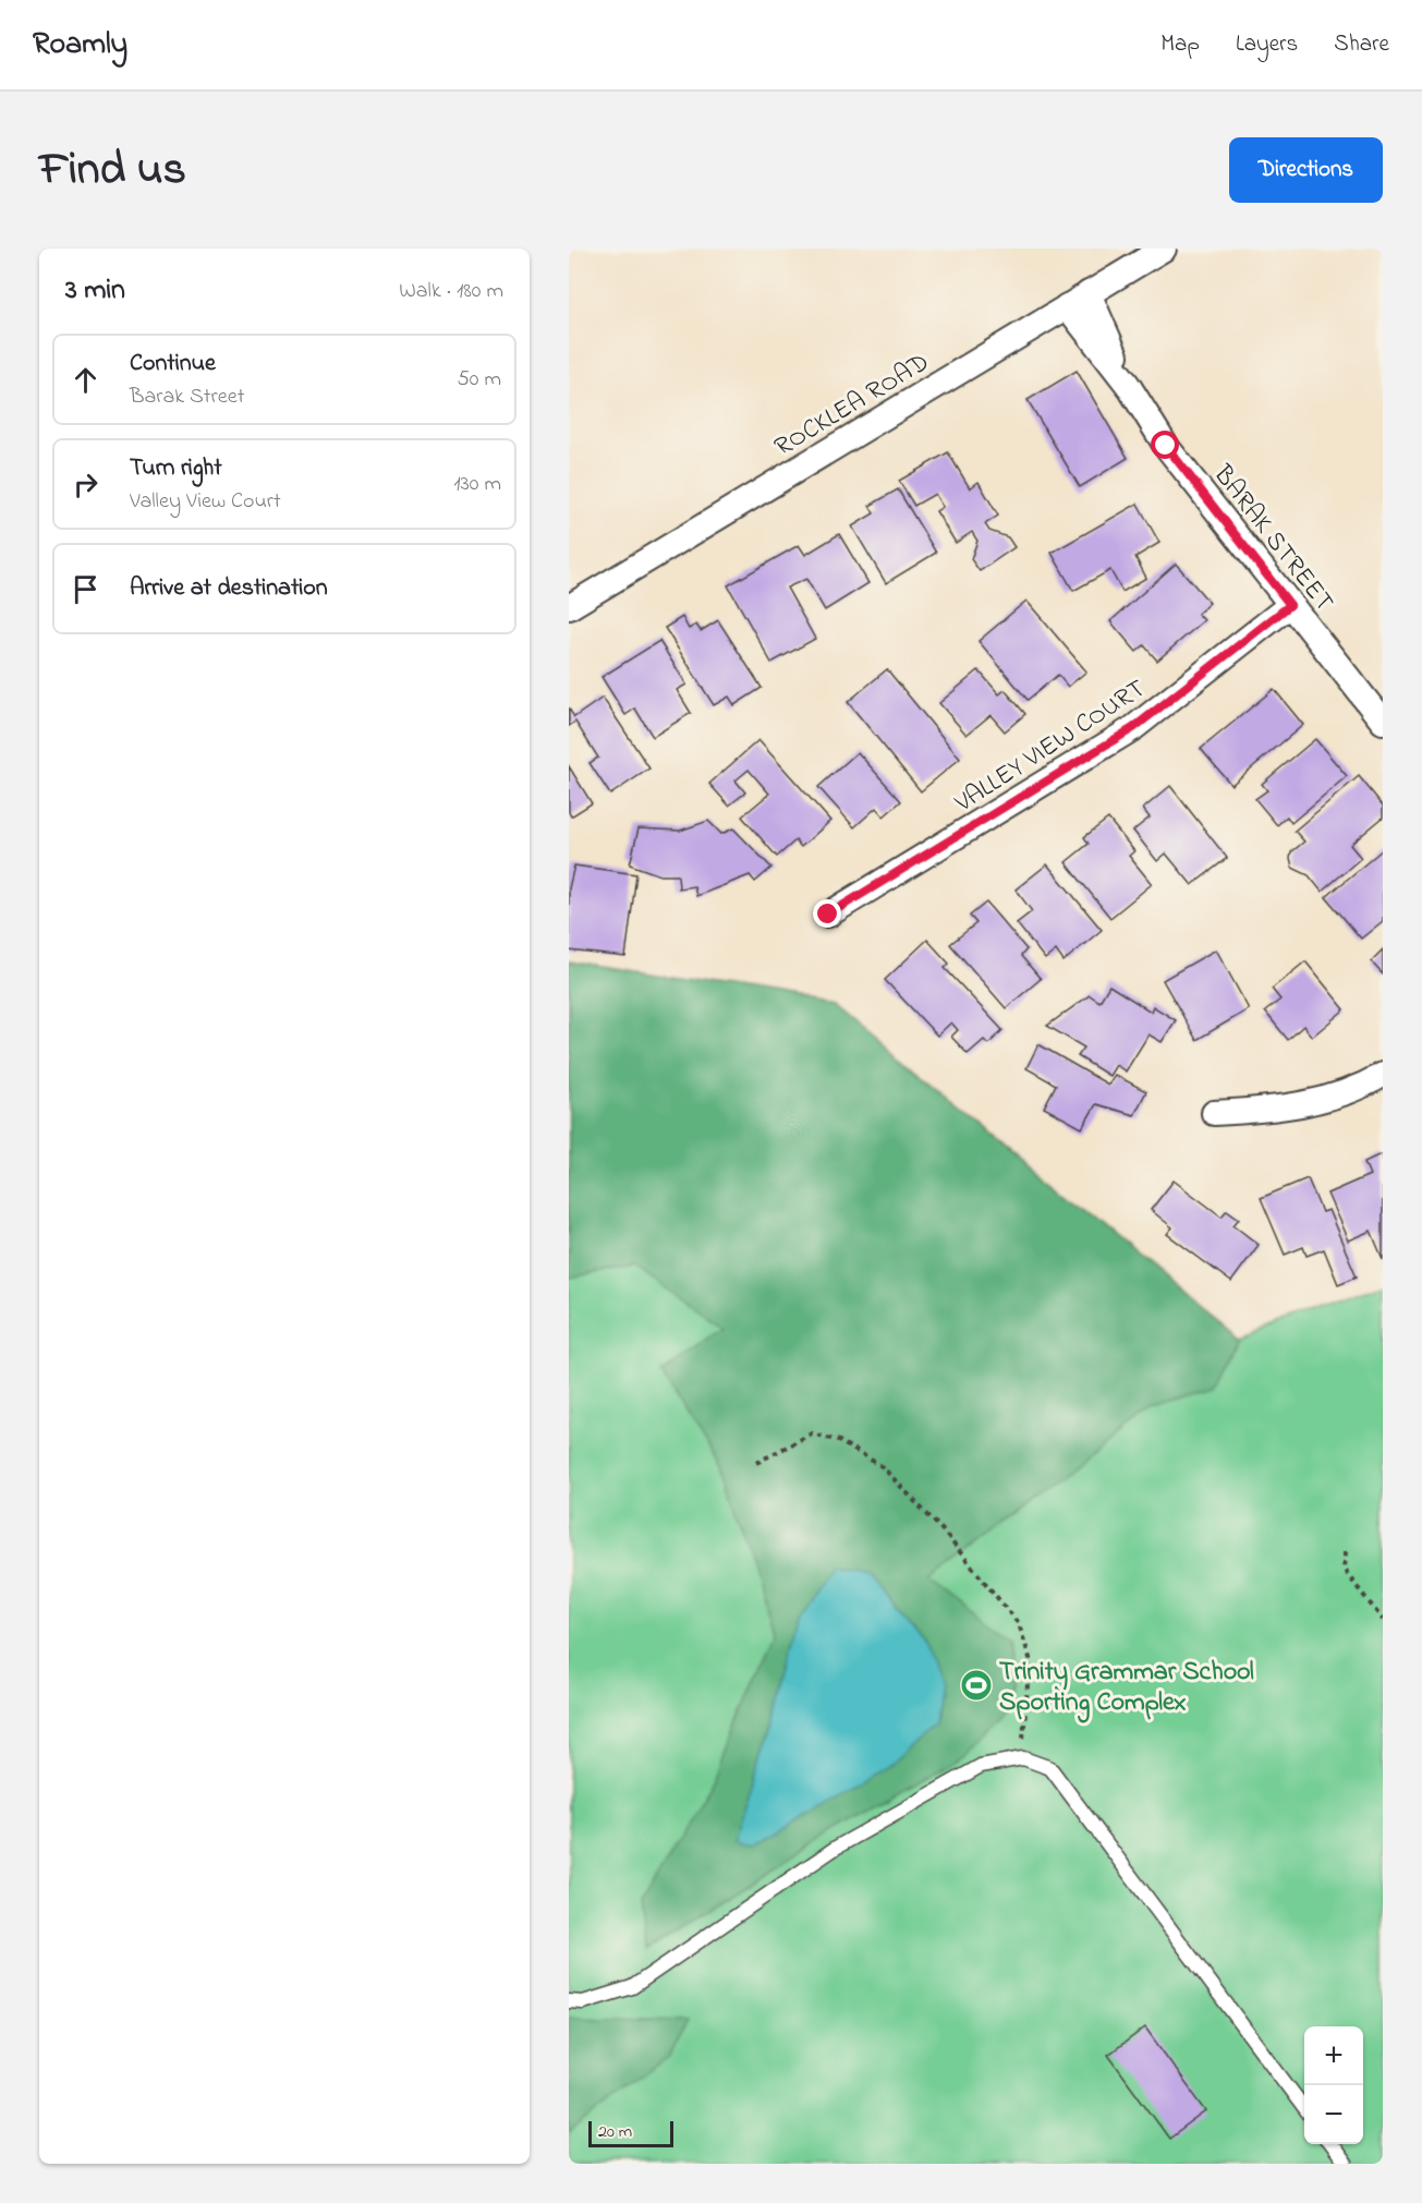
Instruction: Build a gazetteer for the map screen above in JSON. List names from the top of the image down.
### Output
{
  "streets": {
    "street": ["ROCKLEA ROAD", "BARAK STREET", "VALLEY VIEW COURT"]
  },
  "crossings": [
    ["ROCKLEA ROAD", "BARAK STREET"],
    ["BARAK STREET", "VALLEY VIEW COURT"]
  ],
  "places": {
    "sports": ["Trinity Grammar School Sporting Complex"]
  },
  "scale_bar": "20 m",
  "page": {
    "header": "Roamly",
    "nav": ["Map", "Layers", "Share"],
    "title": "Find us",
    "buttons": "Directions",
    "heading": ["3 min", "Walk · 180 m"],
    "list": [
      ["Continue", "Barak Street", "50 m"],
      ["Turn right", "Valley View Court", "130 m"],
      "Arrive at destination"
    ],
    "map_buttons": ["+", "−"],
    "scale": "20 m"
  }
}
